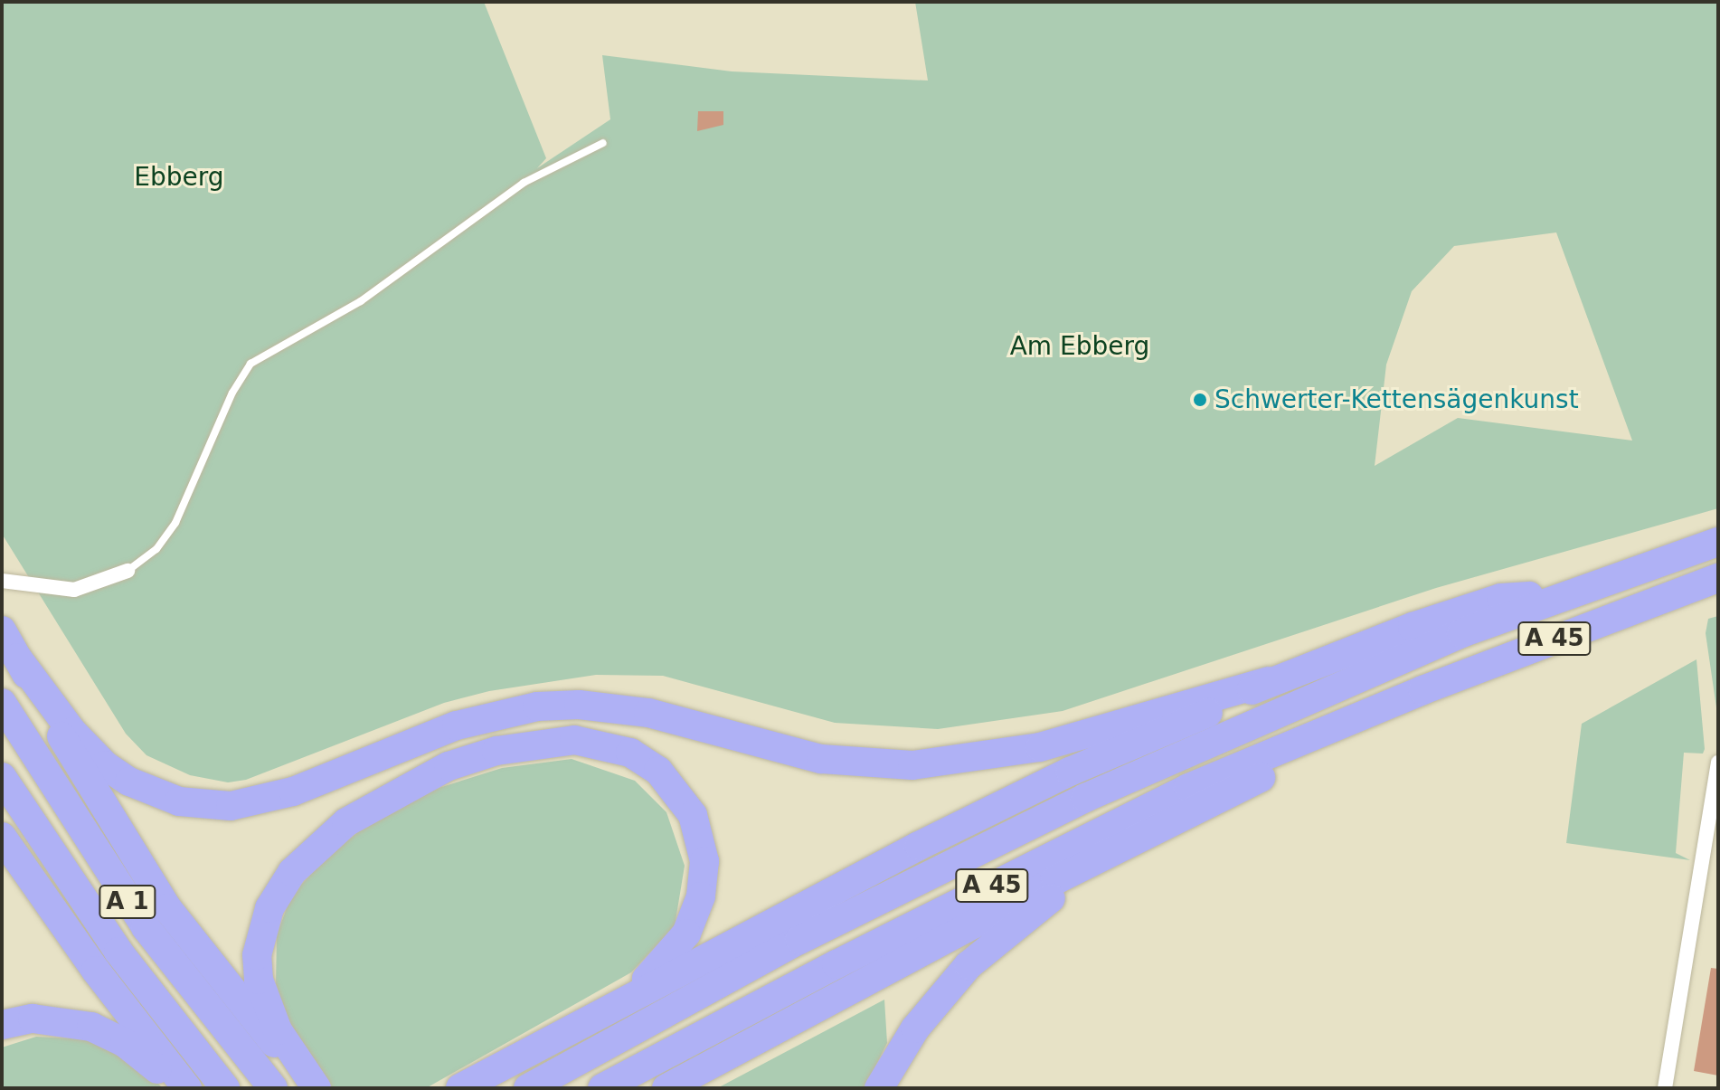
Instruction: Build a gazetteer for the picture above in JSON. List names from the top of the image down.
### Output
{
  "streets": {
    "highway": ["A 45", "A 1"]
  },
  "parks": ["Ebberg", "Am Ebberg"],
  "places": ["Schwerter-Kettensägenkunst"]
}
